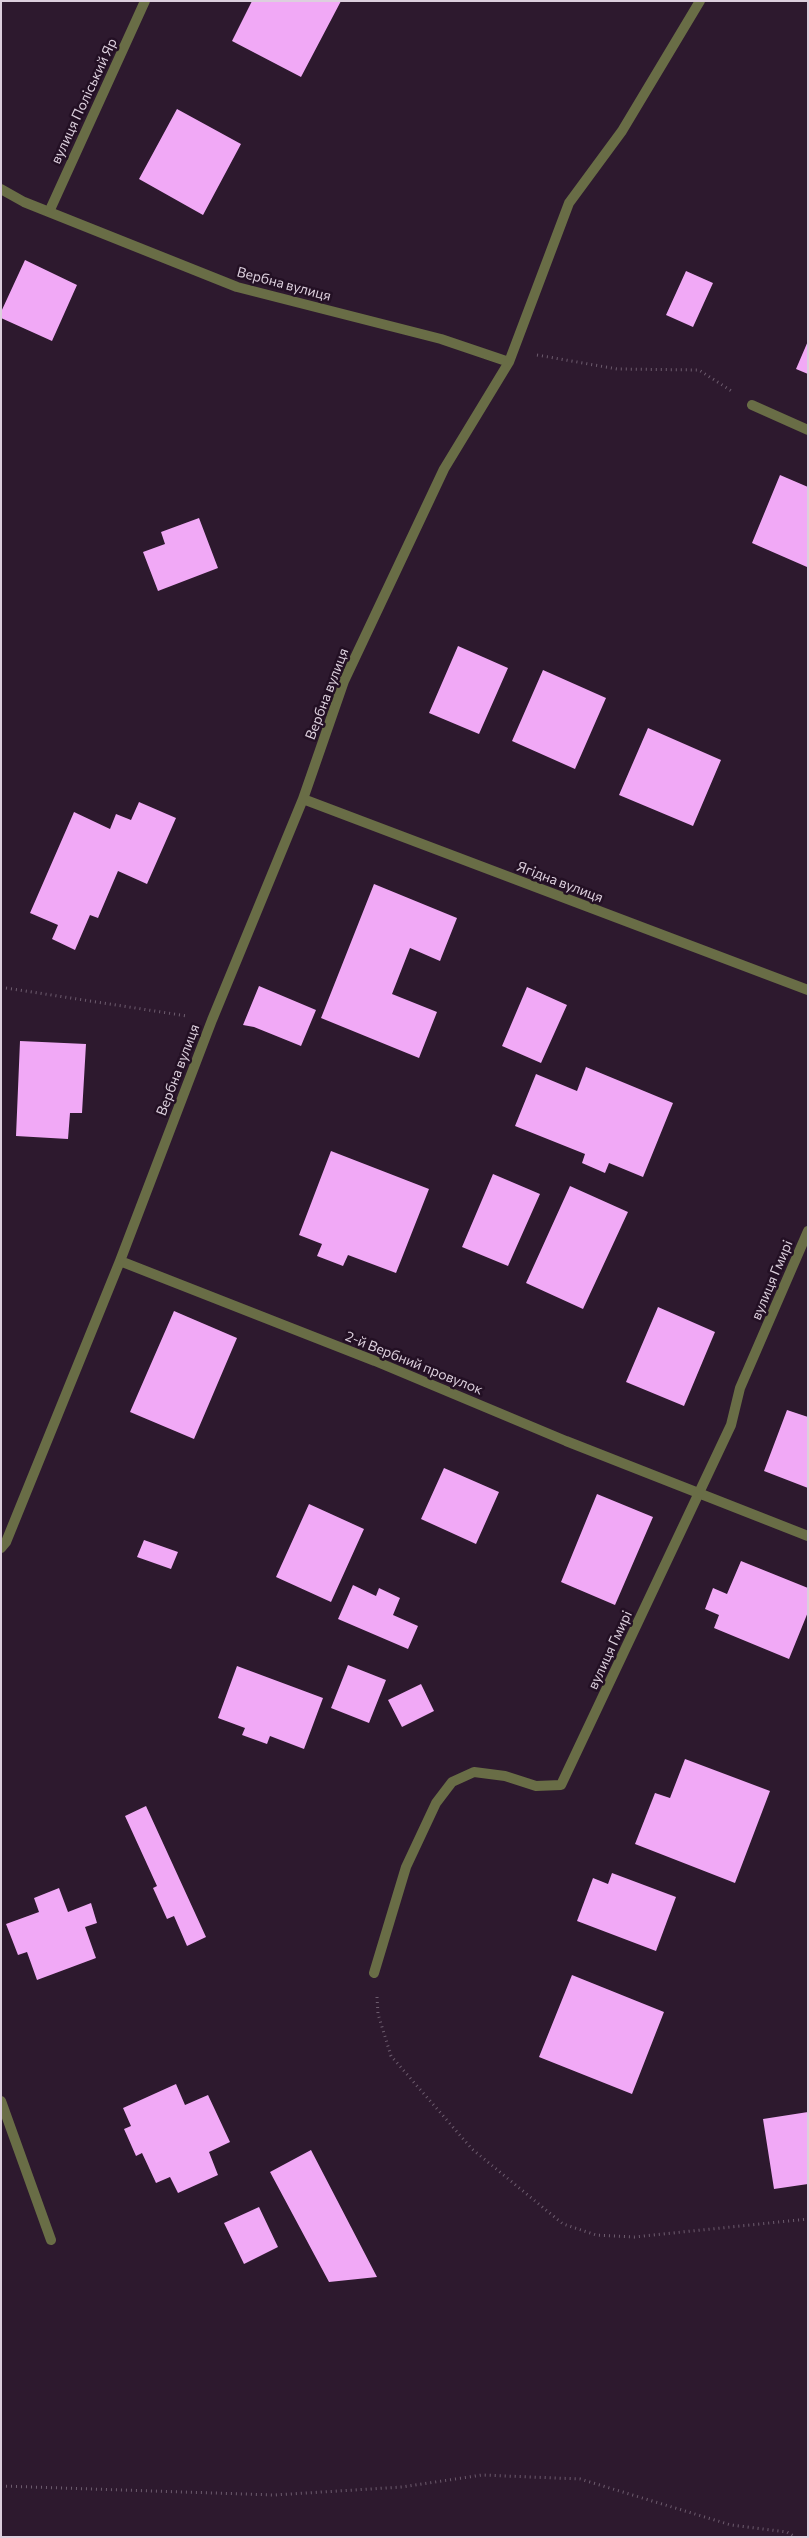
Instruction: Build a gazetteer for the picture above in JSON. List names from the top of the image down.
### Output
{
  "streets": {
    "street": [
      "вулиця Поліський Яр",
      "Вербна вулиця",
      "Ягідна вулиця",
      "вулиця Гмирі",
      "2-й Вербний провулок"
    ]
  },
  "crossings": [
    ["вулиця Поліський Яр", "Вербна вулиця"],
    ["Вербна вулиця", "Ягідна вулиця"],
    ["Вербна вулиця", "2-й Вербний провулок"],
    ["вулиця Гмирі", "2-й Вербний провулок"]
  ]
}
